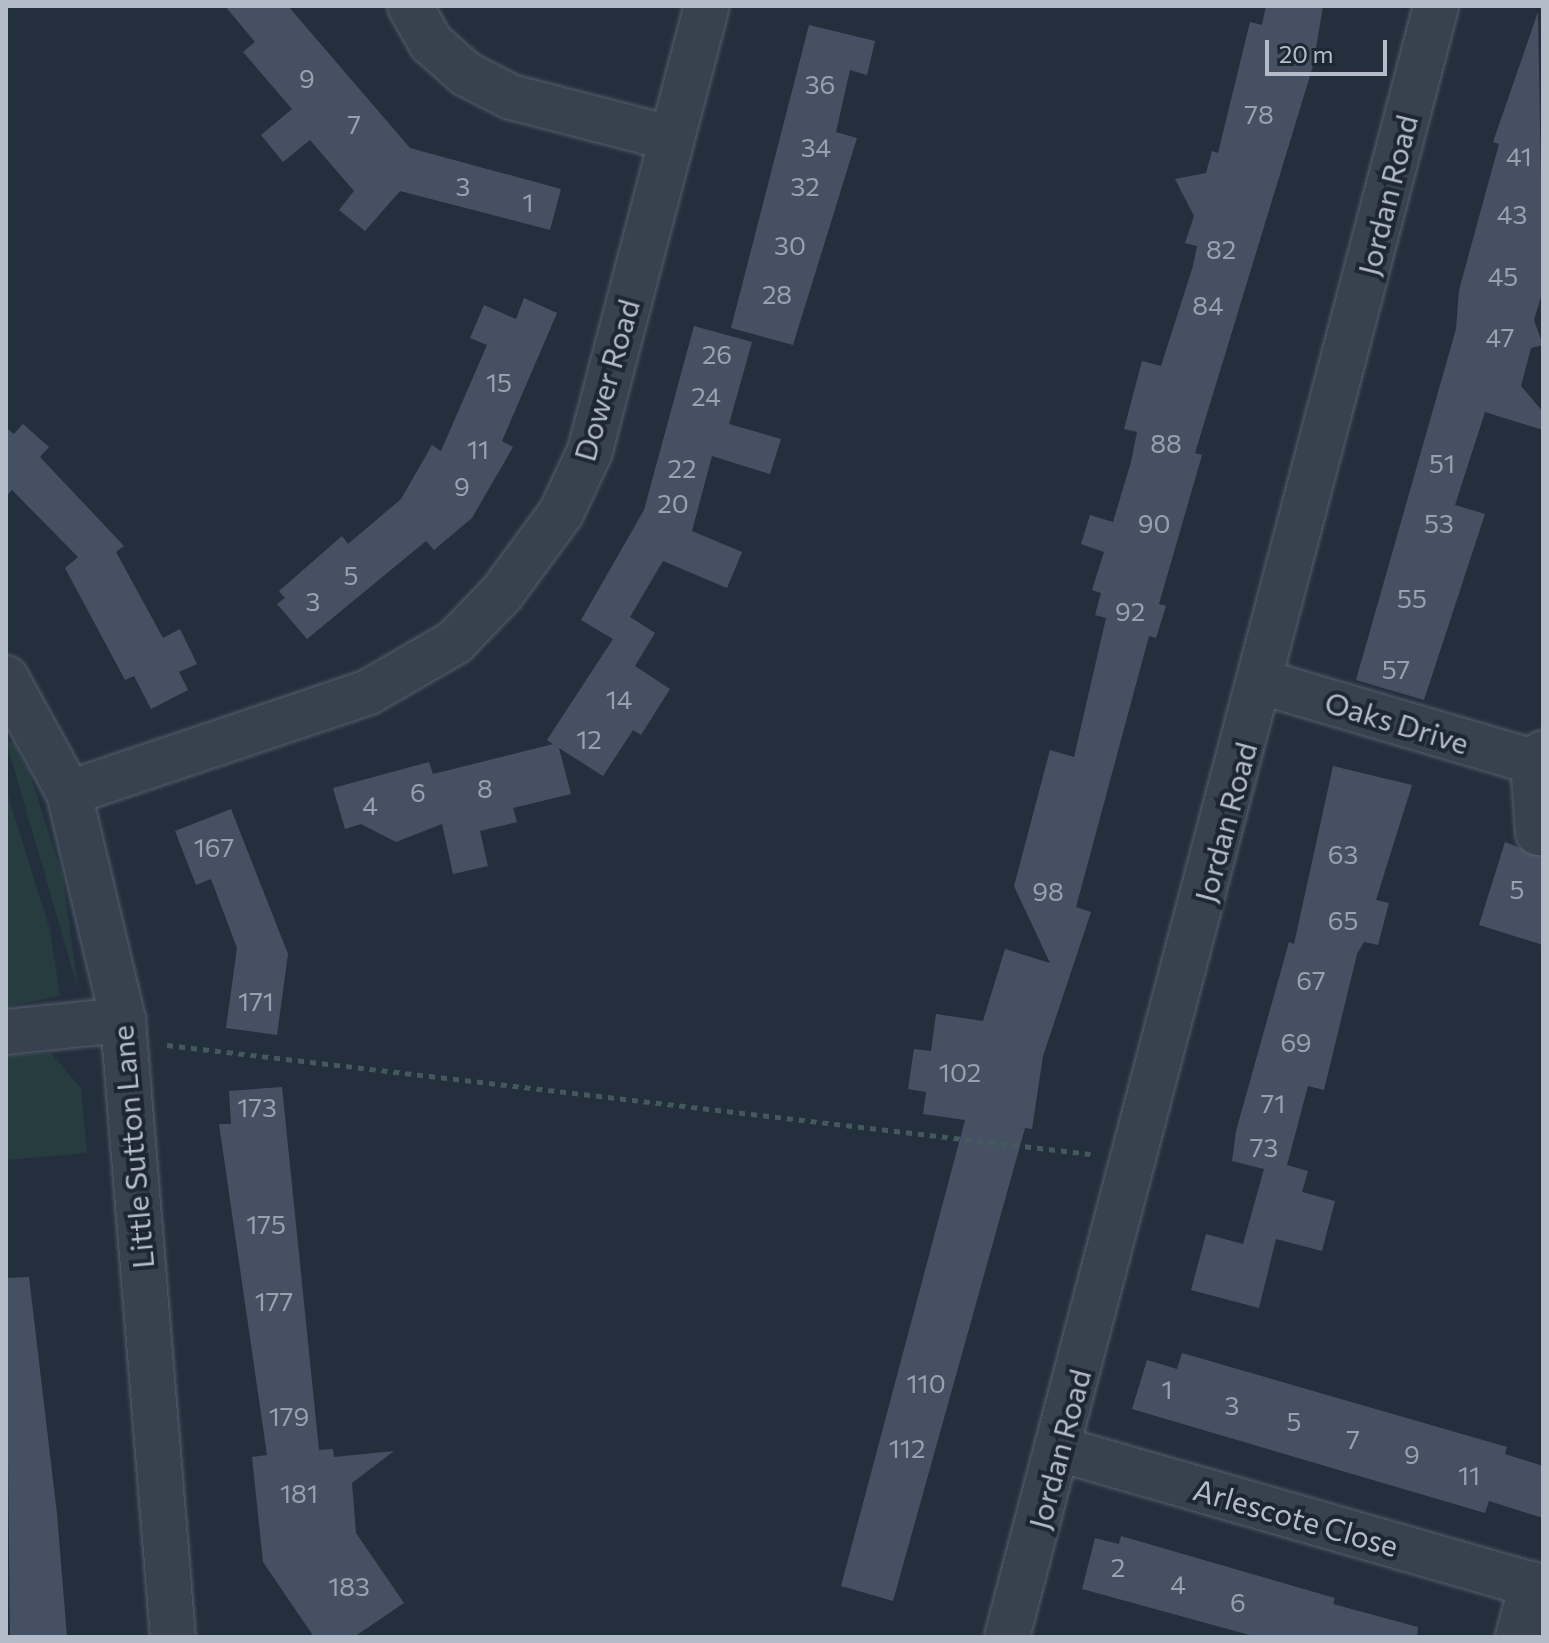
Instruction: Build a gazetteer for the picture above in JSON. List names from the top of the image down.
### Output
{
  "streets": {
    "street": [
      "Jordan Road",
      "Dower Road",
      "Oaks Drive",
      "Little Sutton Lane",
      "Arlescote Close"
    ]
  },
  "crossings": [
    ["Jordan Road", "Oaks Drive"],
    ["Jordan Road", "Arlescote Close"],
    ["Dower Road", "Little Sutton Lane"]
  ],
  "house_numbers": [
    "9",
    "36",
    "78",
    "7",
    "34",
    "41",
    "3",
    "32",
    "1",
    "43",
    "30",
    "82",
    "45",
    "28",
    "84",
    "47",
    "26",
    "15",
    "24",
    "88",
    "11",
    "51",
    "22",
    "9",
    "20",
    "90",
    "53",
    "5",
    "55",
    "3",
    "92",
    "57",
    "14",
    "12",
    "8",
    "6",
    "4",
    "167",
    "63",
    "5",
    "98",
    "65",
    "67",
    "171",
    "69",
    "102",
    "71",
    "173",
    "73",
    "175",
    "177",
    "110",
    "1",
    "3",
    "179",
    "5",
    "7",
    "112",
    "9",
    "11",
    "181",
    "2",
    "4",
    "183",
    "6"
  ],
  "scale_bar": "20 m"
}
